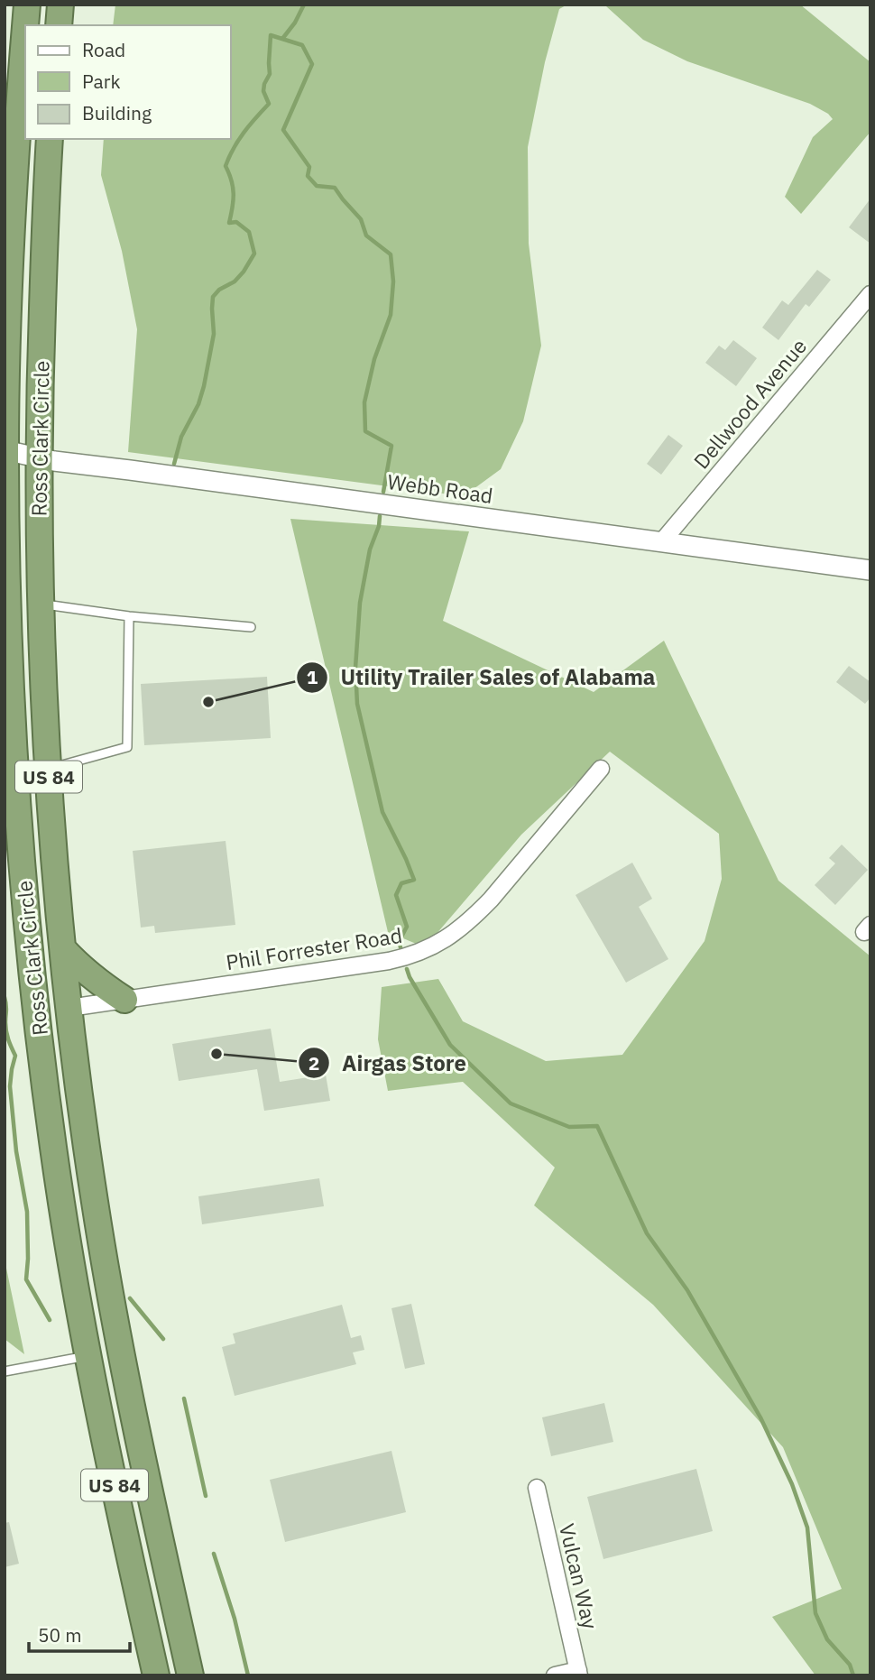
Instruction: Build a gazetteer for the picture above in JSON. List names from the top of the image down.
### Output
{
  "streets": {
    "highway": ["Ross Clark Circle", "US 84"],
    "street": [
      "Dellwood Avenue",
      "Webb Road",
      "Phil Forrester Road",
      "Vulcan Way"
    ]
  },
  "crossings": [
    ["Dellwood Avenue", "Webb Road"],
    ["Ross Clark Circle", "Webb Road"],
    ["Ross Clark Circle", "Phil Forrester Road"]
  ],
  "places": ["Utility Trailer Sales of Alabama", "Airgas Store"],
  "legend": ["Road", "Park", "Building"],
  "scale_bar": "50 m"
}
